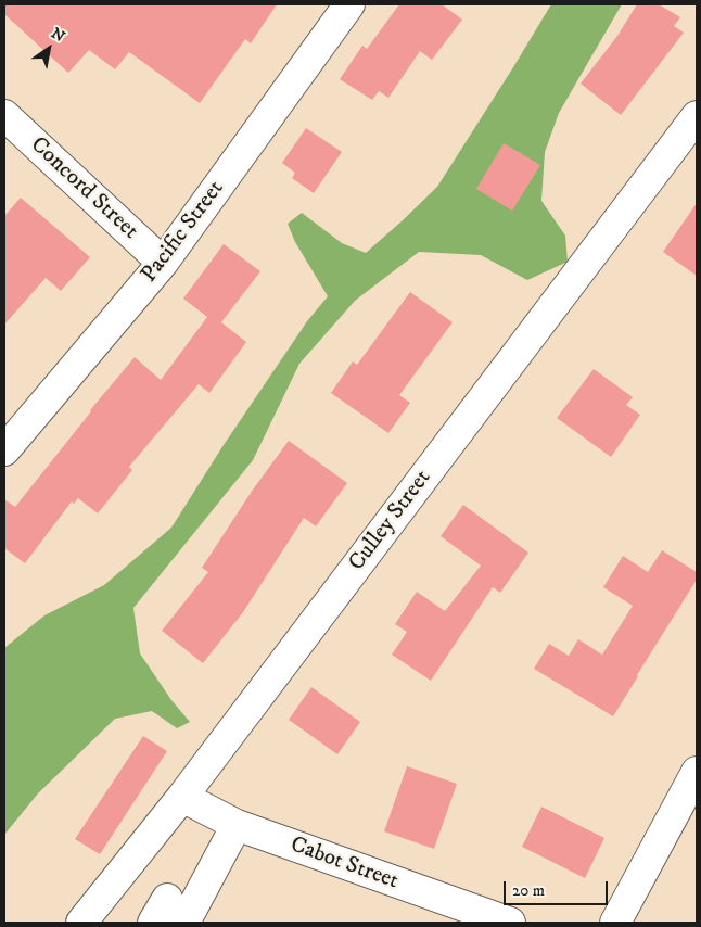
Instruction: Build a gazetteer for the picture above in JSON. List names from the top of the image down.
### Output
{
  "streets": {
    "street": [
      "Concord Street",
      "Pacific Street",
      "Culley Street",
      "Cabot Street"
    ]
  },
  "crossings": [
    ["Concord Street", "Pacific Street"],
    ["Culley Street", "Cabot Street"]
  ],
  "scale_bar": "20 m",
  "north": "top right"
}
